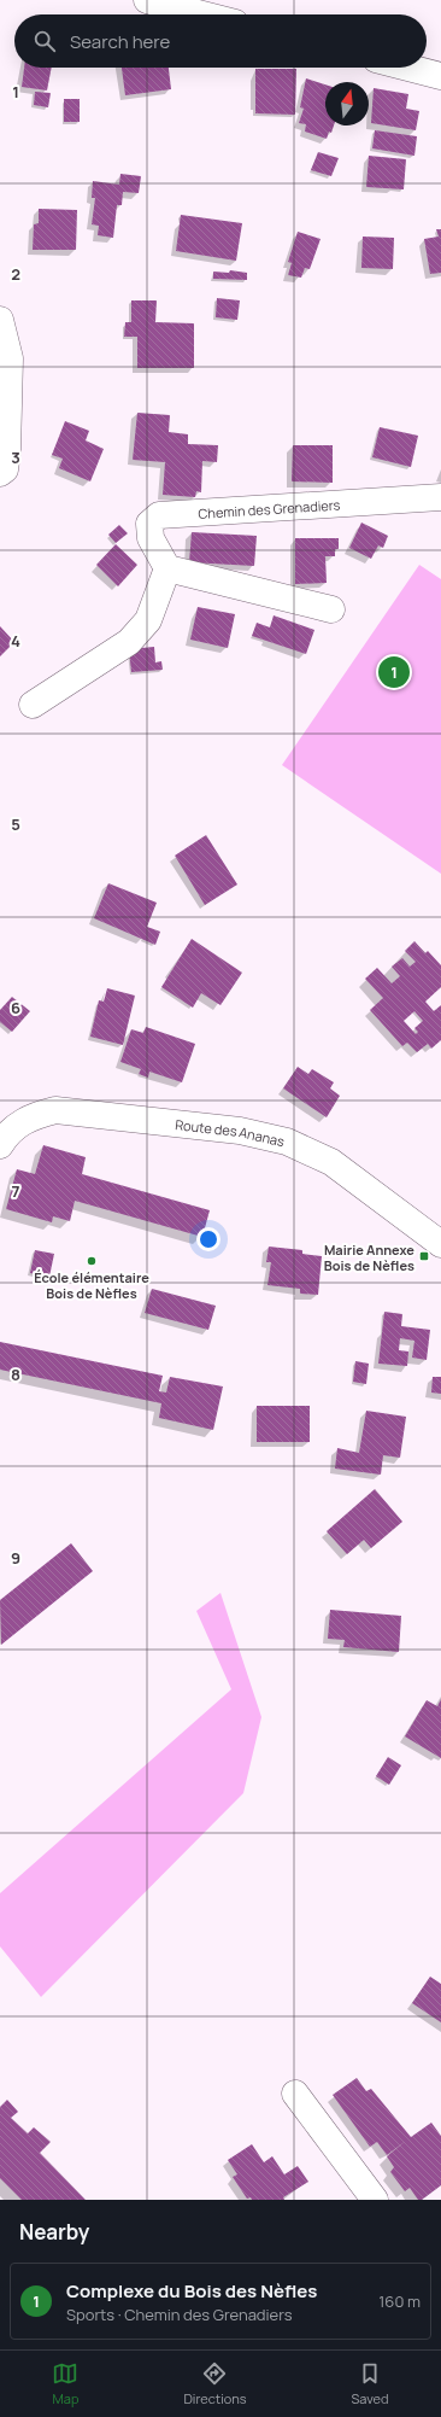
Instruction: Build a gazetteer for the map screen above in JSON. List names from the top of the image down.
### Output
{
  "streets": {
    "street": ["Chemin des Grenadiers", "Route des Ananas"]
  },
  "places": {
    "transit": ["Mairie Annexe Bois de Nèfles"],
    "other": ["École élémentaire Bois de Nèfles"]
  },
  "north": "top",
  "page": {
    "search": "Search here",
    "pins": "1",
    "heading": "Nearby",
    "list": [
      {
        "mark": "1",
        "name": "Complexe du Bois des Nèfles",
        "note": "Sports · Chemin des Grenadiers",
        "value": "160 m"
      }
    ],
    "nav": ["Map", "Directions", "Saved"]
  },
  "grid": {
    "rows": [
      "1",
      "2",
      "3",
      "4",
      "5",
      "6",
      "7",
      "8",
      "9"
    ]
  }
}
